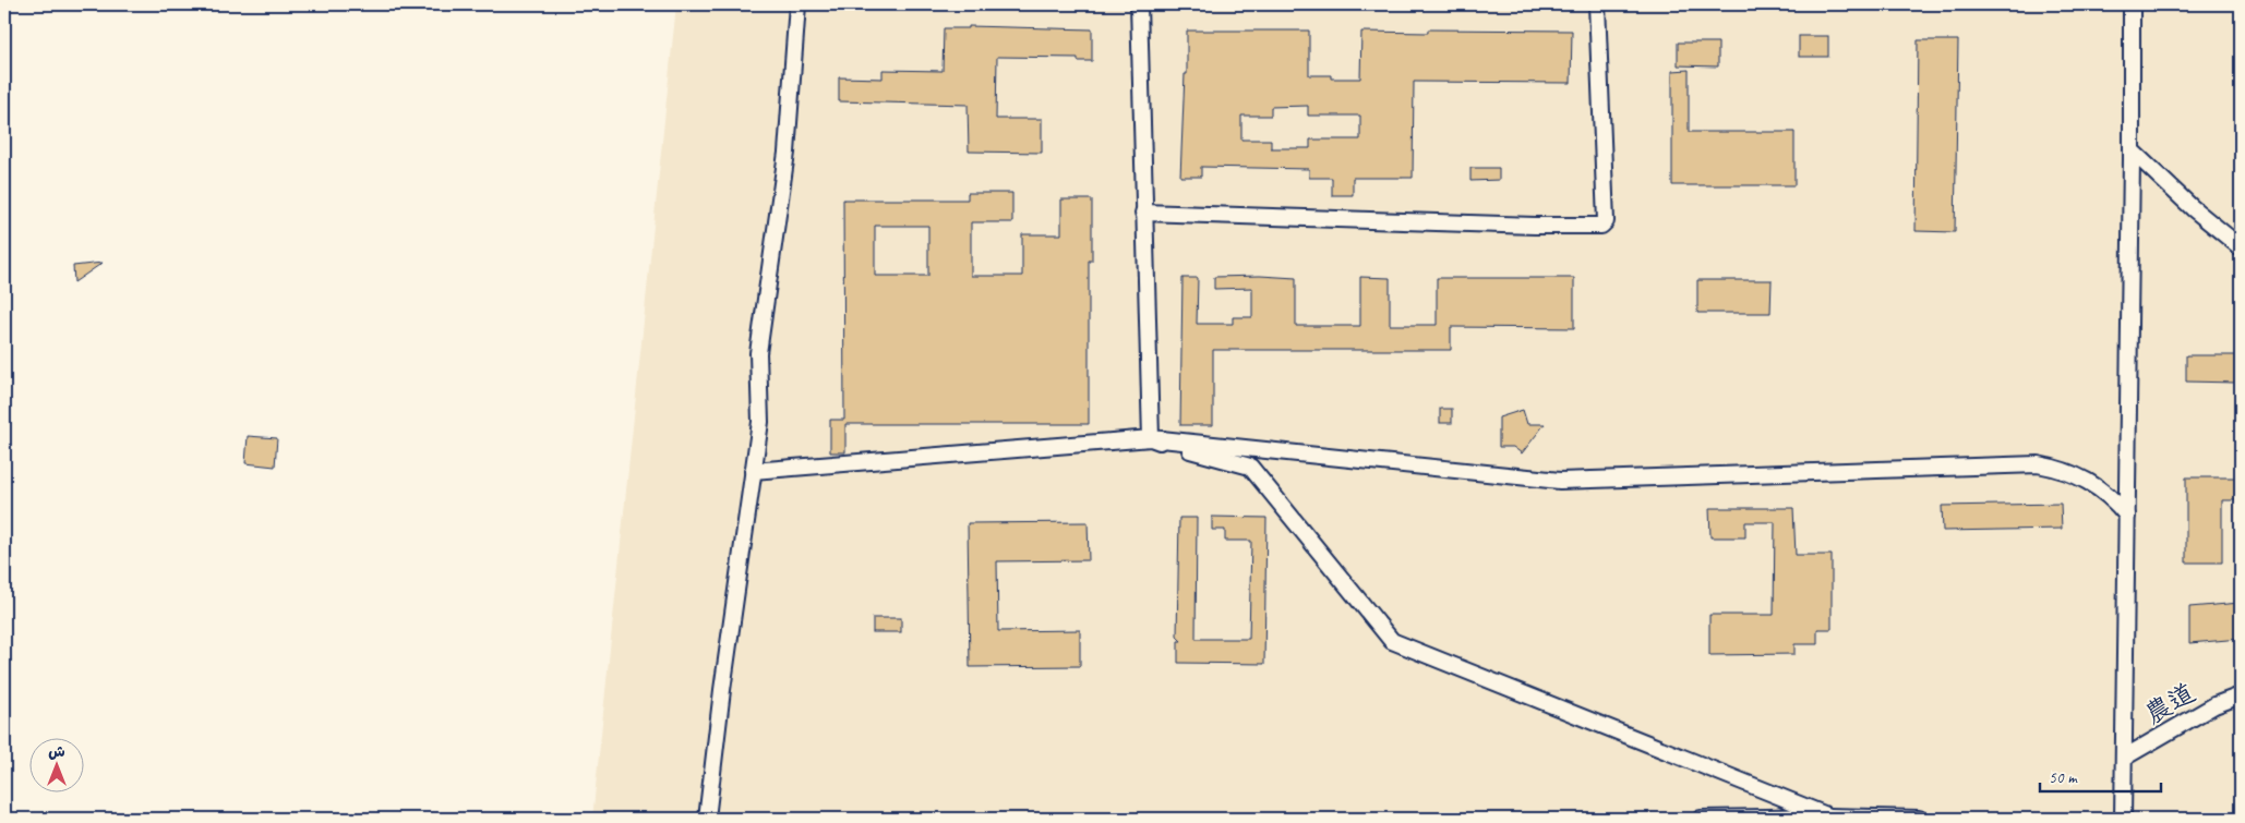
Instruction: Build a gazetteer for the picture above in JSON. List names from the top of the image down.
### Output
{
  "streets": {
    "street": ["農道"]
  },
  "scale_bar": "50 m",
  "north": "top"
}
